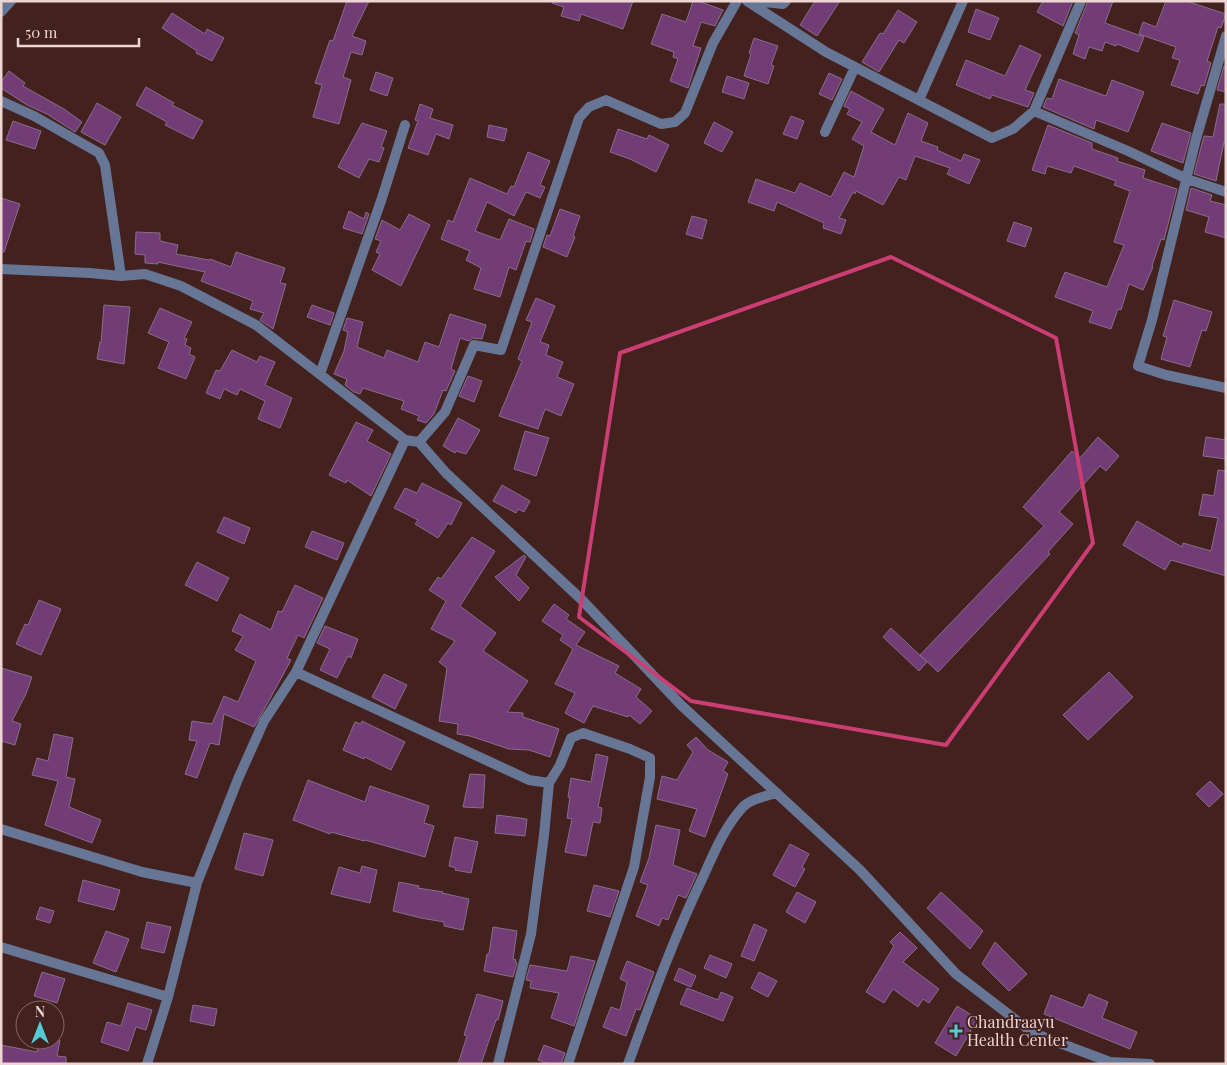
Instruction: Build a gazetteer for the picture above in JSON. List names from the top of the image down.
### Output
{
  "places": {
    "health": ["Chandraayu Health Center"]
  },
  "scale_bar": "50 m",
  "north": "top"
}
